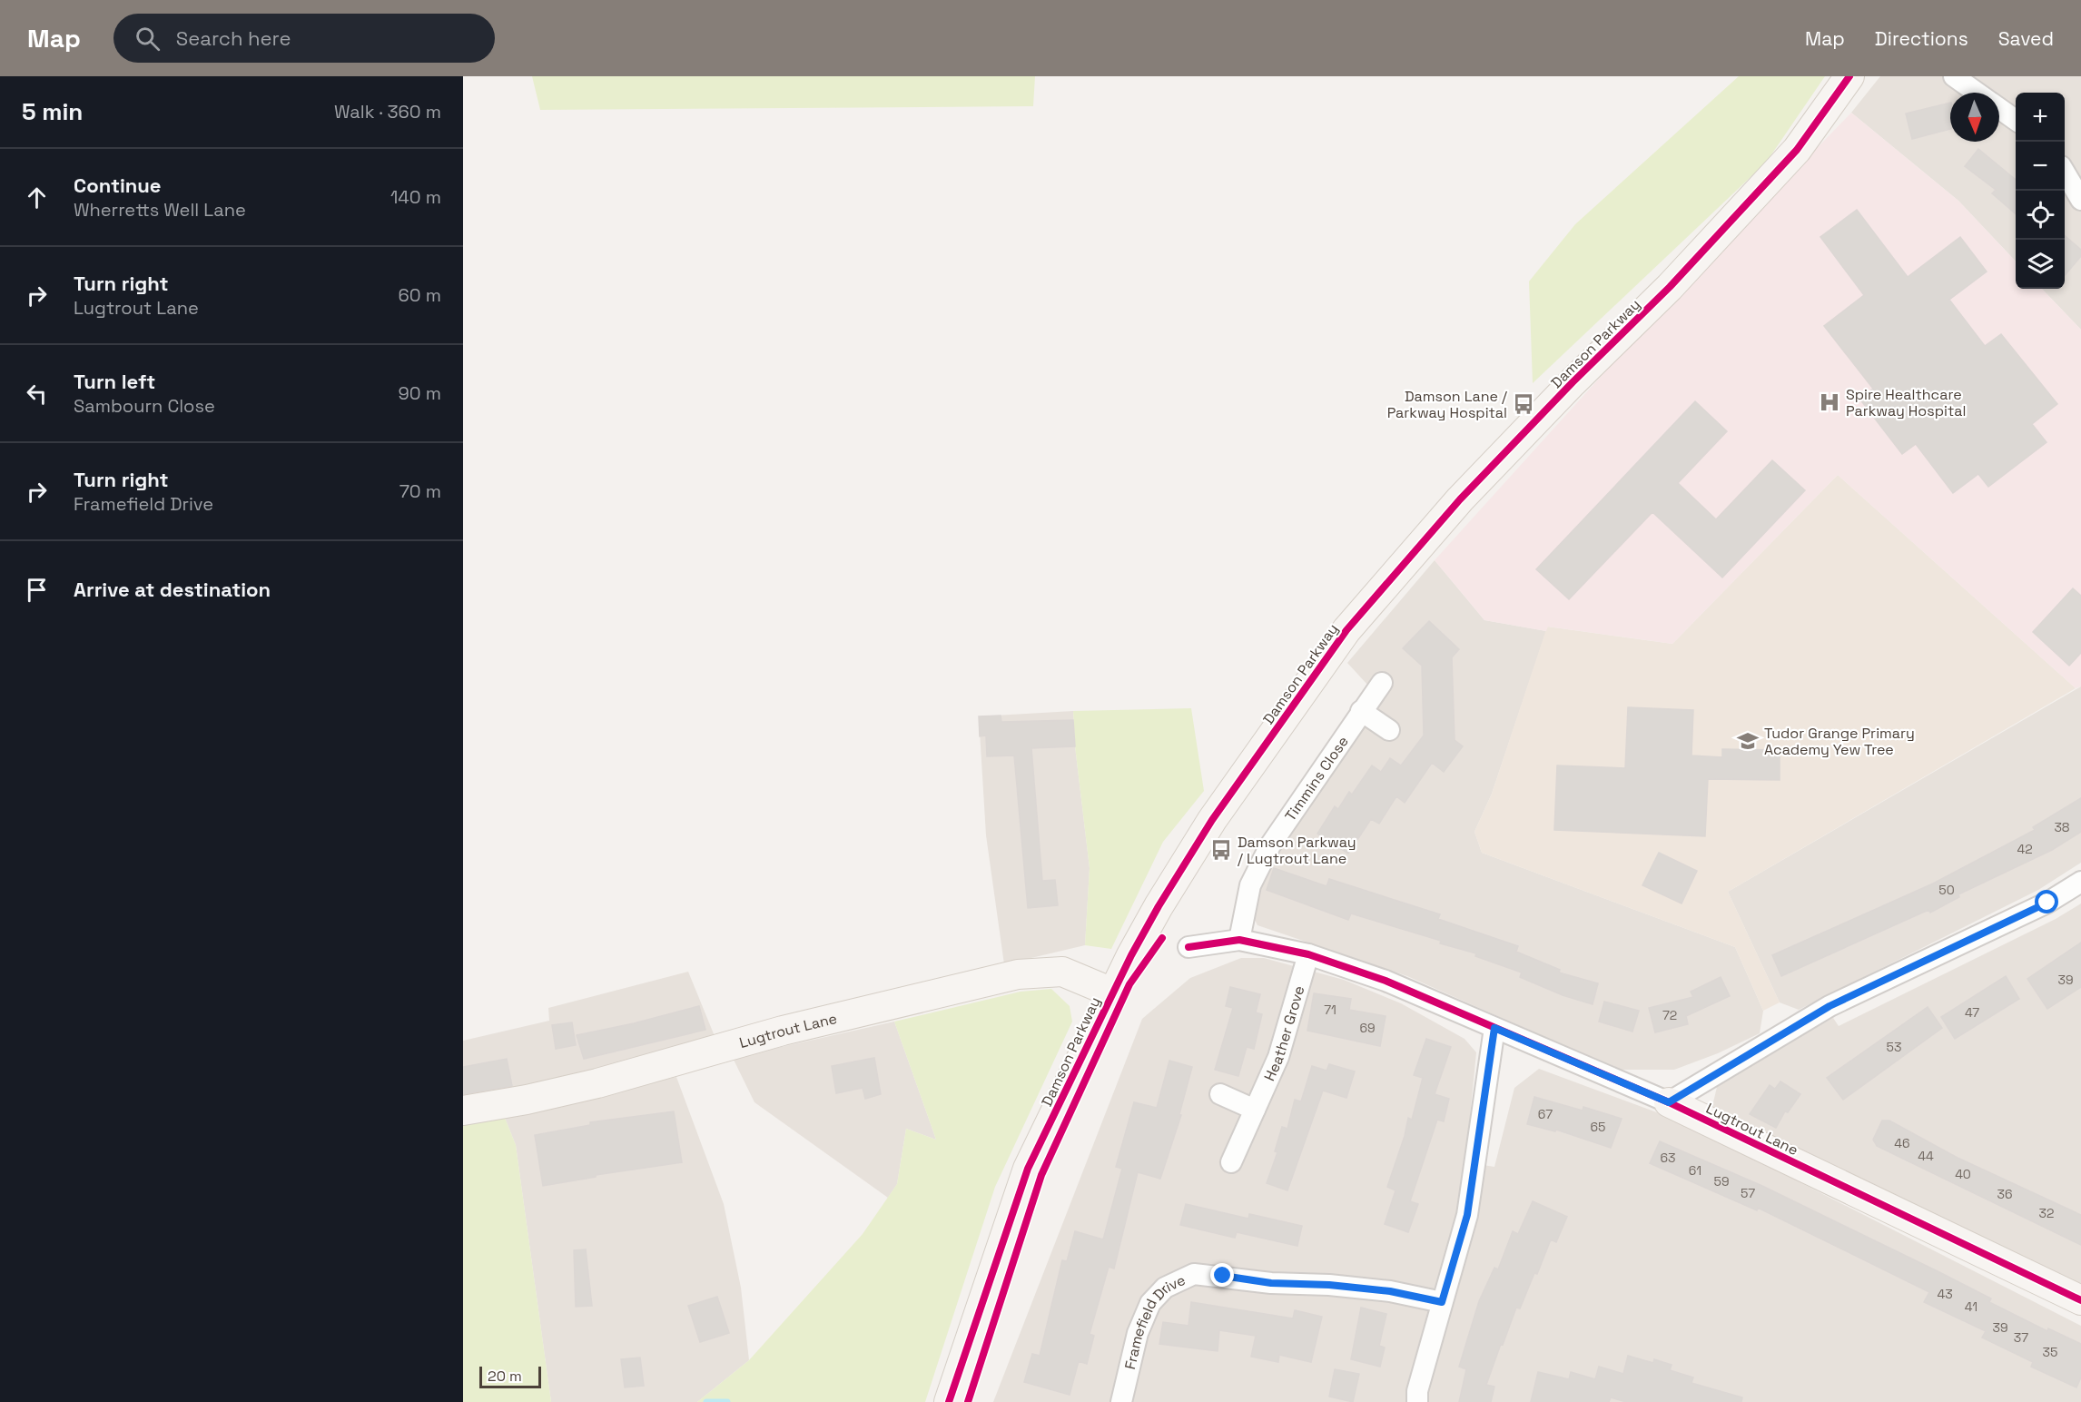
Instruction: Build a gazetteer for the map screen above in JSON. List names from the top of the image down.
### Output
{
  "streets": {
    "street": [
      "Damson Parkway",
      "Timmins Close",
      "Lugtrout Lane",
      "Heather Grove",
      "Framefield Drive"
    ]
  },
  "crossings": [
    ["Damson Parkway", "Lugtrout Lane"],
    ["Timmins Close", "Lugtrout Lane"],
    ["Lugtrout Lane", "Heather Grove"]
  ],
  "places": {
    "hospital": ["Spire Healthcare Parkway Hospital"],
    "bus stop": ["Damson Lane / Parkway Hospital", "Damson Parkway / Lugtrout Lane"],
    "school or university": ["Tudor Grange Primary Academy Yew Tree"]
  },
  "house_numbers": [
    "38",
    "42",
    "50",
    "39",
    "71",
    "47",
    "72",
    "69",
    "53",
    "67",
    "65",
    "46",
    "44",
    "63",
    "61",
    "40",
    "59",
    "57",
    "36",
    "32",
    "43",
    "41",
    "39",
    "37",
    "35"
  ],
  "scale_bar": "20 m",
  "north": "bottom",
  "page": {
    "header": "Map",
    "search": "Search here",
    "nav": ["Map", "Directions", "Saved"],
    "heading": ["5 min", "Walk · 360 m"],
    "map_buttons": ["+", "−"],
    "list": [
      ["Continue", "Wherretts Well Lane", "140 m"],
      ["Turn right", "Lugtrout Lane", "60 m"],
      ["Turn left", "Sambourn Close", "90 m"],
      ["Turn right", "Framefield Drive", "70 m"],
      "Arrive at destination"
    ],
    "scale": "20 m"
  }
}
